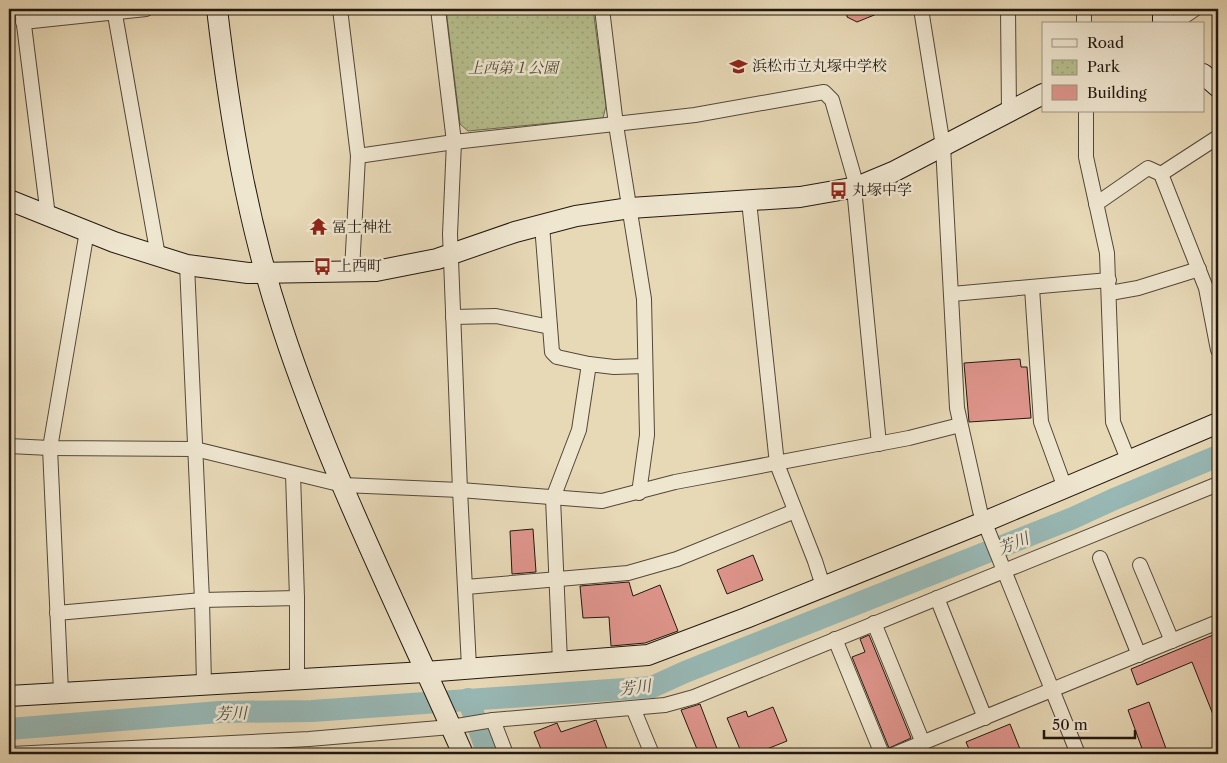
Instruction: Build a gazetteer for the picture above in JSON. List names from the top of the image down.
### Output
{
  "water": ["芳川"],
  "parks": ["上西第１公園"],
  "places": {
    "school or university": ["浜松市立丸塚中学校"],
    "bus stop": ["丸塚中学", "上西町"],
    "temple": ["冨士神社"]
  },
  "legend": ["Road", "Park", "Building"],
  "scale_bar": "50 m"
}
